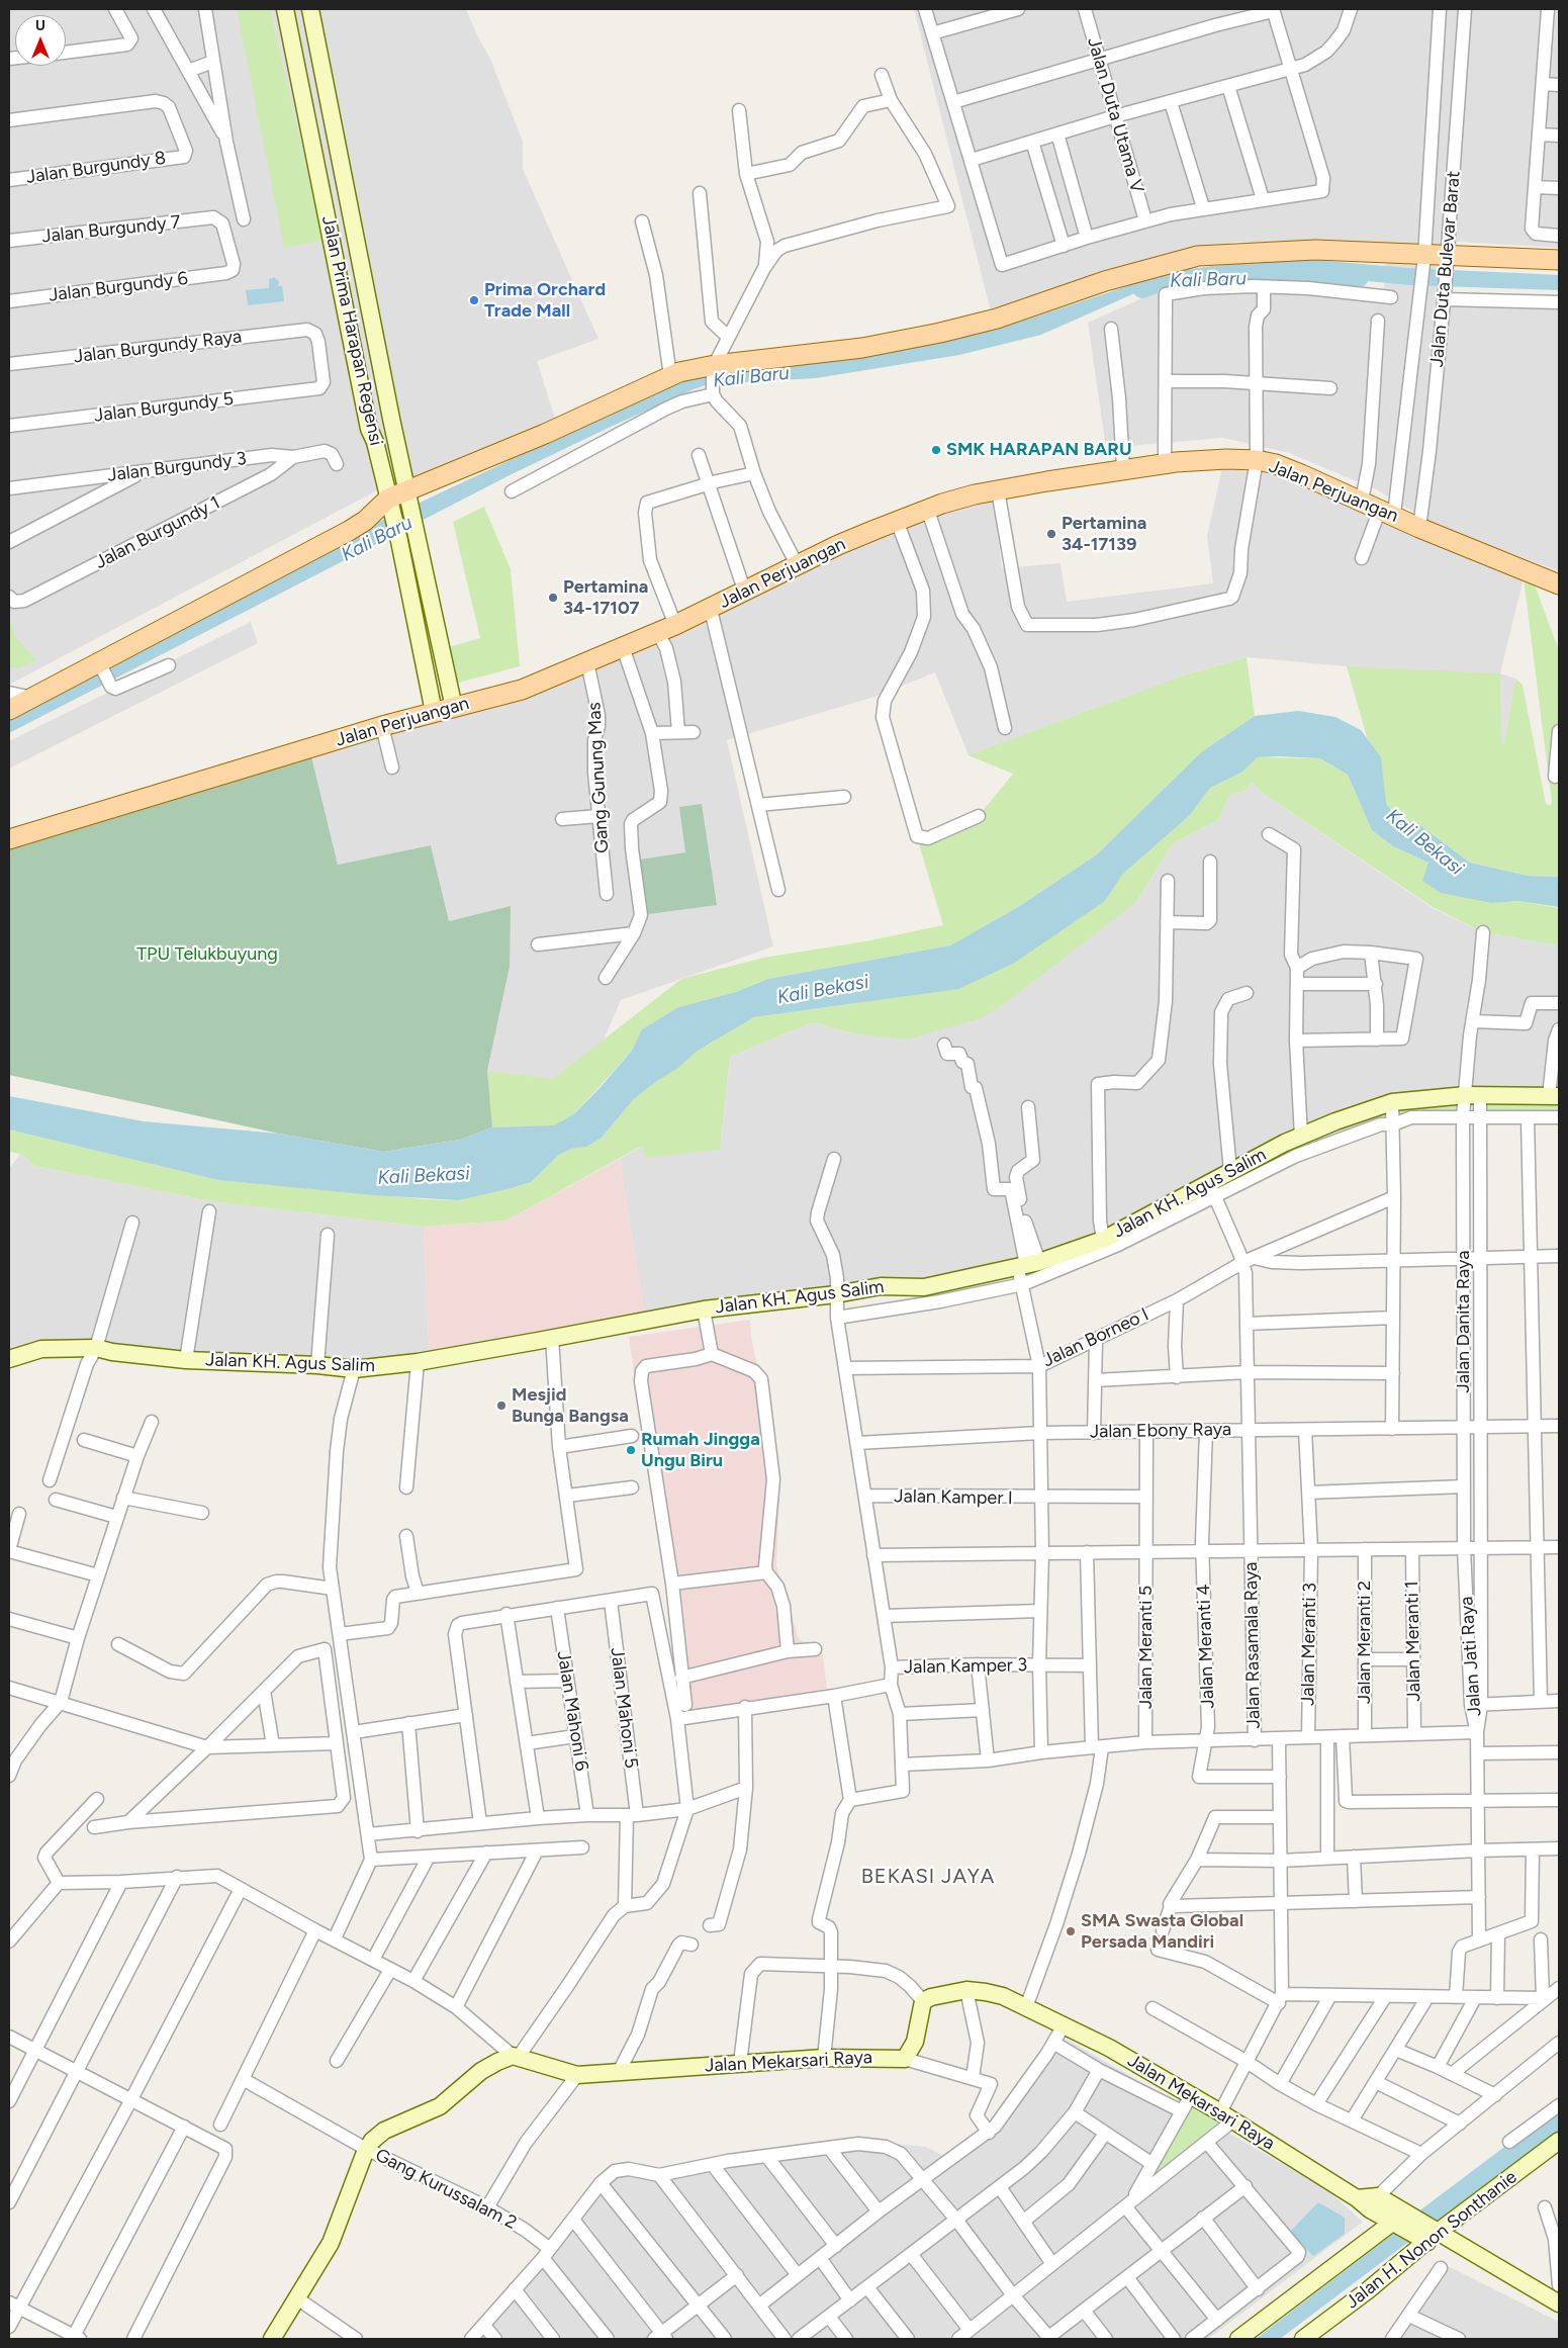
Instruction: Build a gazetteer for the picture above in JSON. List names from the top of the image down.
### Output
{
  "streets": {
    "main road": ["Jalan Perjuangan"],
    "street": [
      "Jalan Duta Utama V",
      "Jalan Burgundy 8",
      "Jalan Burgundy 7",
      "Jalan Duta Bulevar Barat",
      "Jalan Burgundy 6",
      "Jalan Prima Harapan Regensi",
      "Jalan Burgundy Raya",
      "Jalan Burgundy 5",
      "Jalan Burgundy 3",
      "Jalan Burgundy 1",
      "Gang Gunung Mas",
      "Jalan KH. Agus Salim",
      "Jalan Danita Raya",
      "Jalan Borneo I",
      "Jalan Ebony Raya",
      "Jalan Kamper I",
      "Jalan Meranti 1",
      "Jalan Meranti 2",
      "Jalan Meranti 3",
      "Jalan Rasamala Raya",
      "Jalan Meranti 4",
      "Jalan Meranti 5",
      "Jalan Jati Raya",
      "Jalan Kamper 3",
      "Jalan Mahoni 5",
      "Jalan Mahoni 6",
      "Jalan Mekarsari Raya",
      "Gang Kurussalam 2",
      "Jalan H. Nonon Sonthanie"
    ]
  },
  "crossings": [
    ["Jalan Burgundy 7", "Jalan Burgundy 6"],
    ["Jalan Duta Bulevar Barat", "Jalan Perjuangan"],
    ["Jalan Prima Harapan Regensi", "Jalan Perjuangan"],
    ["Jalan Burgundy Raya", "Jalan Burgundy 5"],
    ["Jalan Burgundy 3", "Jalan Burgundy 1"],
    ["Jalan Perjuangan", "Gang Gunung Mas"],
    ["Jalan KH. Agus Salim", "Jalan Danita Raya"],
    ["Jalan Danita Raya", "Jalan Ebony Raya"],
    ["Jalan Danita Raya", "Jalan Jati Raya"],
    ["Jalan Borneo I", "Jalan Rasamala Raya"],
    ["Jalan Ebony Raya", "Jalan Meranti 3"],
    ["Jalan Ebony Raya", "Jalan Rasamala Raya"],
    ["Jalan Ebony Raya", "Jalan Meranti 4"],
    ["Jalan Ebony Raya", "Jalan Meranti 5"],
    ["Jalan Kamper I", "Jalan Meranti 5"]
  ],
  "districts": ["BEKASI JAYA"],
  "water": ["Kali Baru", "Kali Bekasi"],
  "parks": ["TPU Telukbuyung"],
  "places": [
    "Prima Orchard Trade Mall",
    "SMK HARAPAN BARU",
    "Pertamina 34-17139",
    "Pertamina 34-17107",
    "Mesjid Bunga Bangsa",
    "Rumah Jingga Ungu Biru",
    "SMA Swasta Global Persada Mandiri"
  ],
  "north": "top"
}
